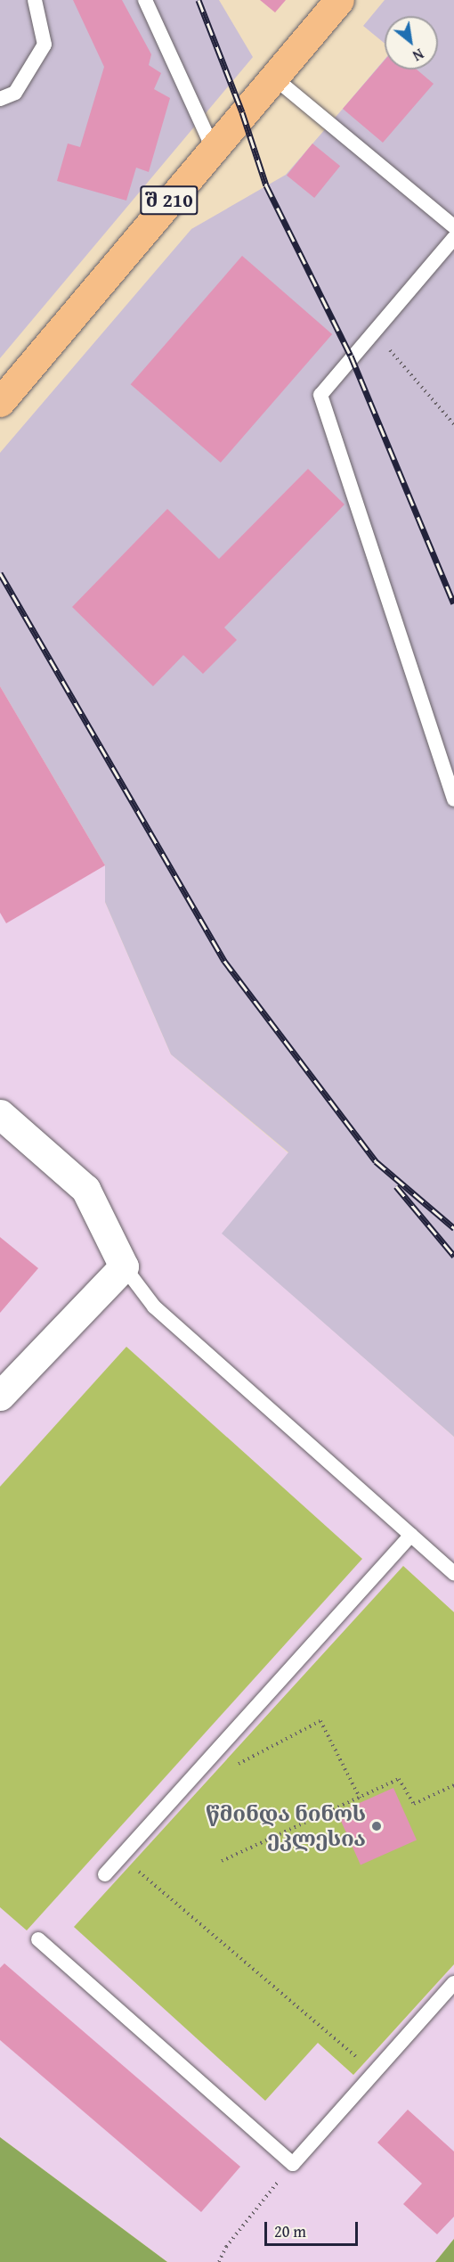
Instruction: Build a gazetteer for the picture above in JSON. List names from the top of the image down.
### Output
{
  "streets": {
    "main road": ["შ 210"]
  },
  "places": ["წმინდა ნინოს ეკლესია"],
  "scale_bar": "20 m",
  "north": "bottom right"
}
